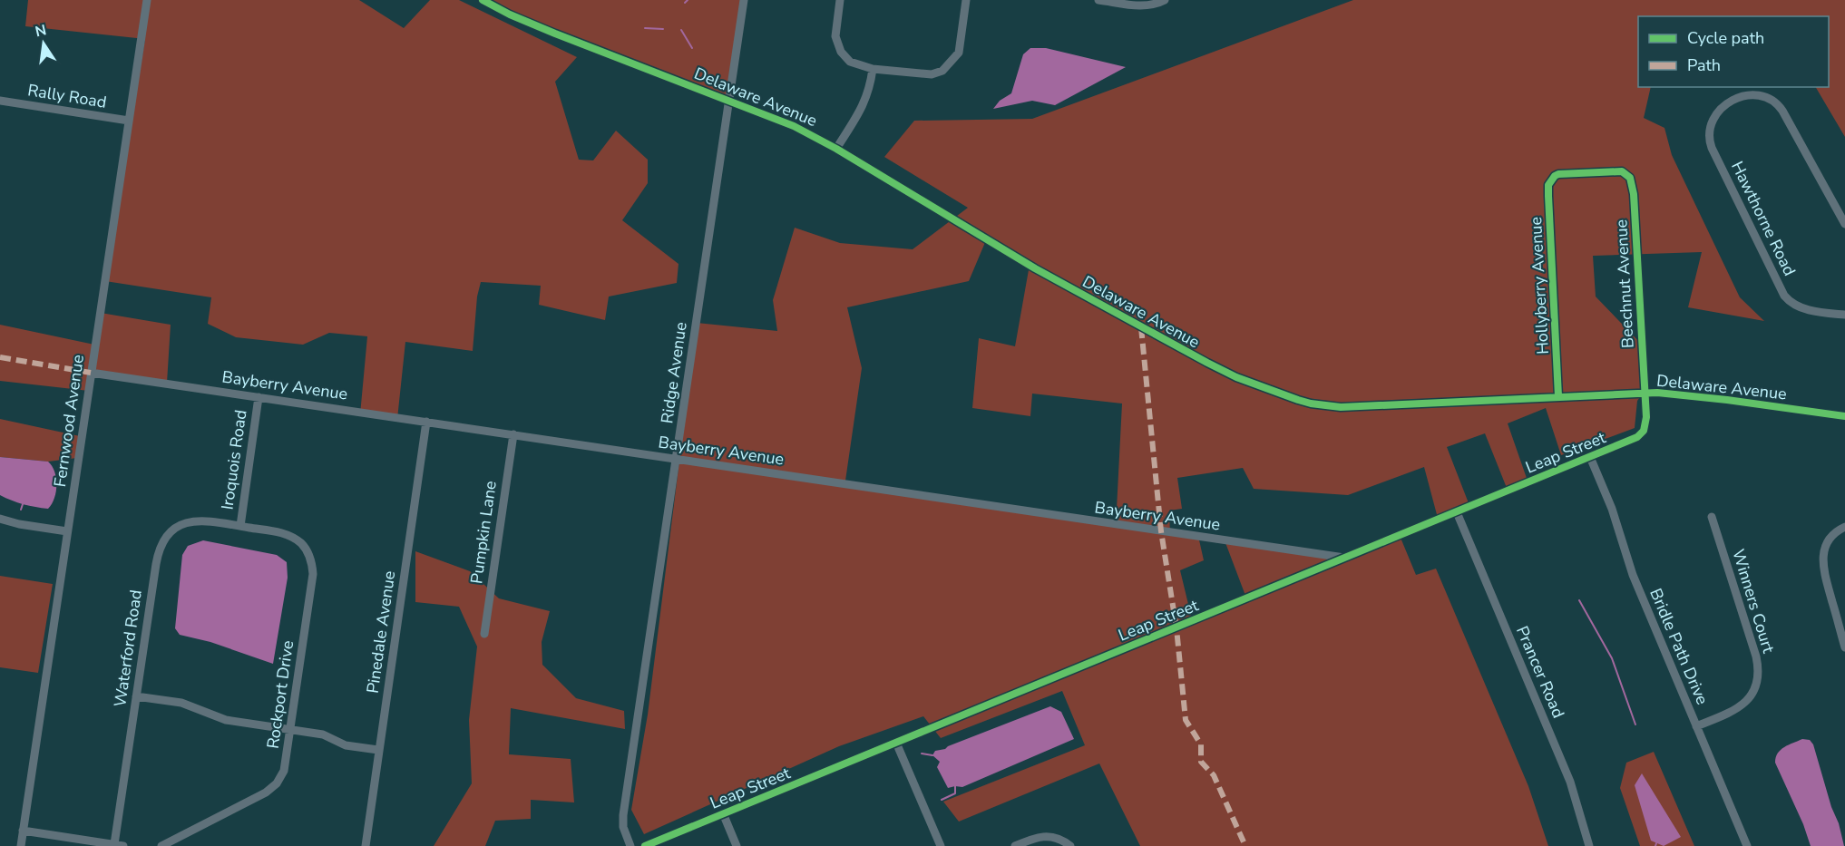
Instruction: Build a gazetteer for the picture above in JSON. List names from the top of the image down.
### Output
{
  "streets": {
    "street": [
      "Rally Road",
      "Delaware Avenue",
      "Hawthorne Road",
      "Beechnut Avenue",
      "Hollyberry Avenue",
      "Ridge Avenue",
      "Bayberry Avenue",
      "Fernwood Avenue",
      "Leap Street",
      "Iroquois Road",
      "Pumpkin Lane",
      "Winners Court",
      "Pinedale Avenue",
      "Bridle Path Drive",
      "Waterford Road",
      "Prancer Road",
      "Rockport Drive"
    ]
  },
  "crossings": [
    ["Rally Road", "Fernwood Avenue"],
    ["Delaware Avenue", "Beechnut Avenue"],
    ["Delaware Avenue", "Hollyberry Avenue"],
    ["Delaware Avenue", "Ridge Avenue"],
    ["Delaware Avenue", "Leap Street"],
    ["Beechnut Avenue", "Hollyberry Avenue"],
    ["Beechnut Avenue", "Leap Street"],
    ["Ridge Avenue", "Bayberry Avenue"],
    ["Bayberry Avenue", "Fernwood Avenue"],
    ["Bayberry Avenue", "Leap Street"],
    ["Bayberry Avenue", "Iroquois Road"],
    ["Bayberry Avenue", "Pumpkin Lane"],
    ["Bayberry Avenue", "Pinedale Avenue"],
    ["Leap Street", "Bridle Path Drive"],
    ["Leap Street", "Prancer Road"],
    ["Iroquois Road", "Waterford Road"],
    ["Iroquois Road", "Rockport Drive"],
    ["Winners Court", "Bridle Path Drive"],
    ["Waterford Road", "Rockport Drive"]
  ],
  "legend": ["Cycle path", "Path"],
  "north": "top"
}
